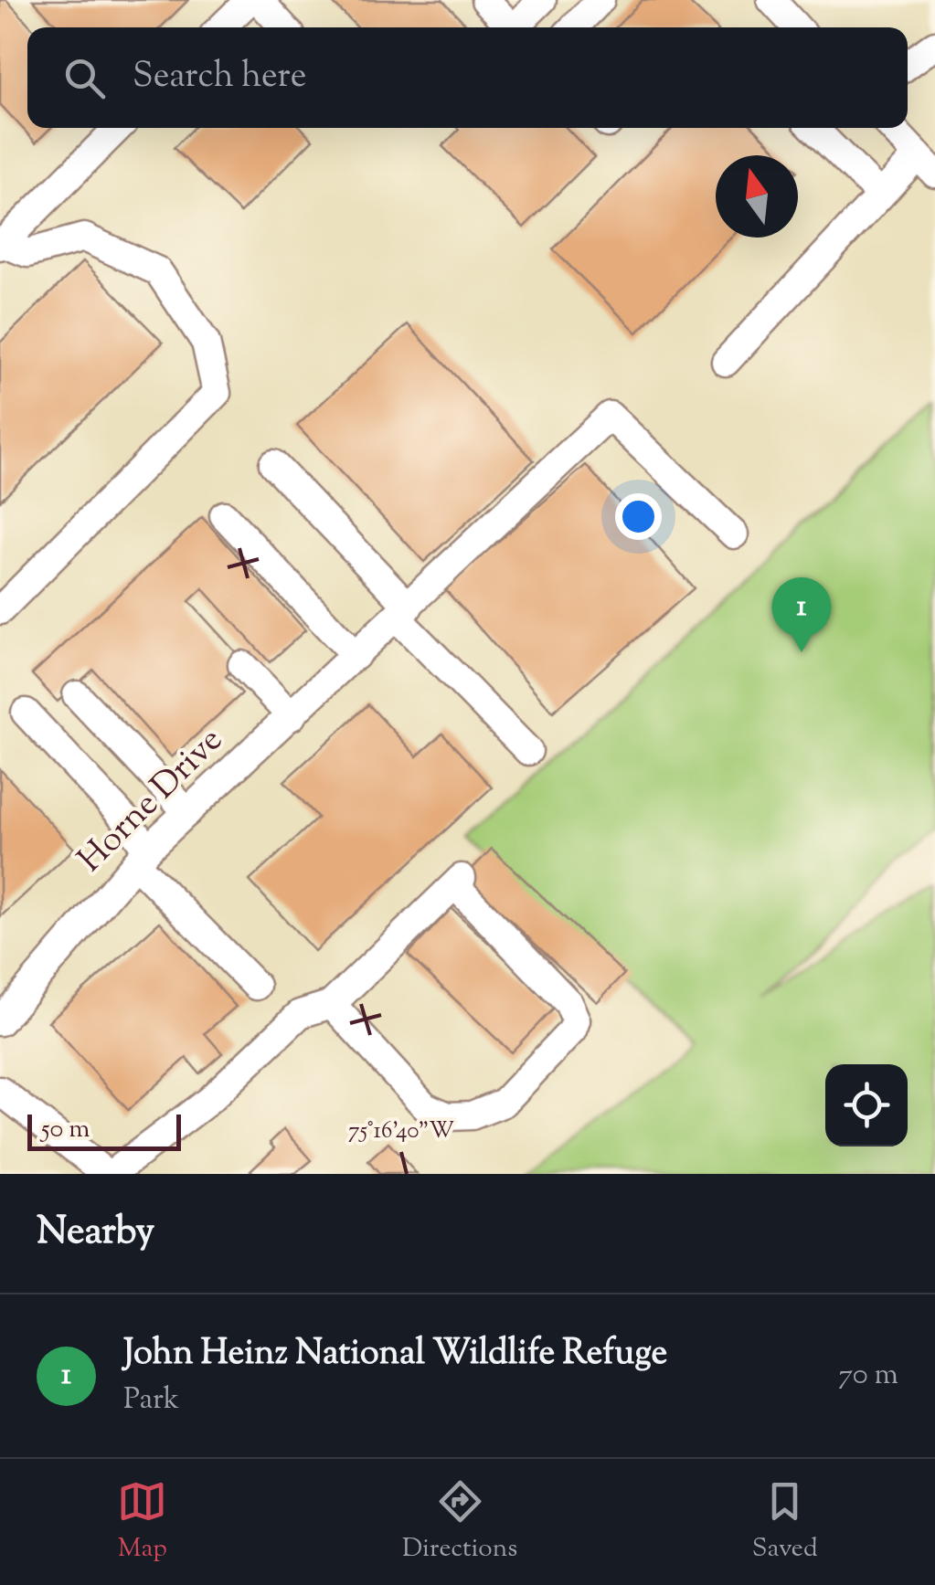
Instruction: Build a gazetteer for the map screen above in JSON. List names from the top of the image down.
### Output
{
  "streets": {
    "street": ["Horne Drive"]
  },
  "scale_bar": "50 m",
  "north": "top",
  "page": {
    "search": "Search here",
    "pins": "1",
    "scale": "50 m",
    "heading": "Nearby",
    "list": [
      {
        "mark": "1",
        "name": "John Heinz National Wildlife Refuge",
        "note": "Park",
        "value": "70 m"
      }
    ],
    "nav": ["Map", "Directions", "Saved"]
  },
  "coordinates": ["75°16'40\"W"]
}
